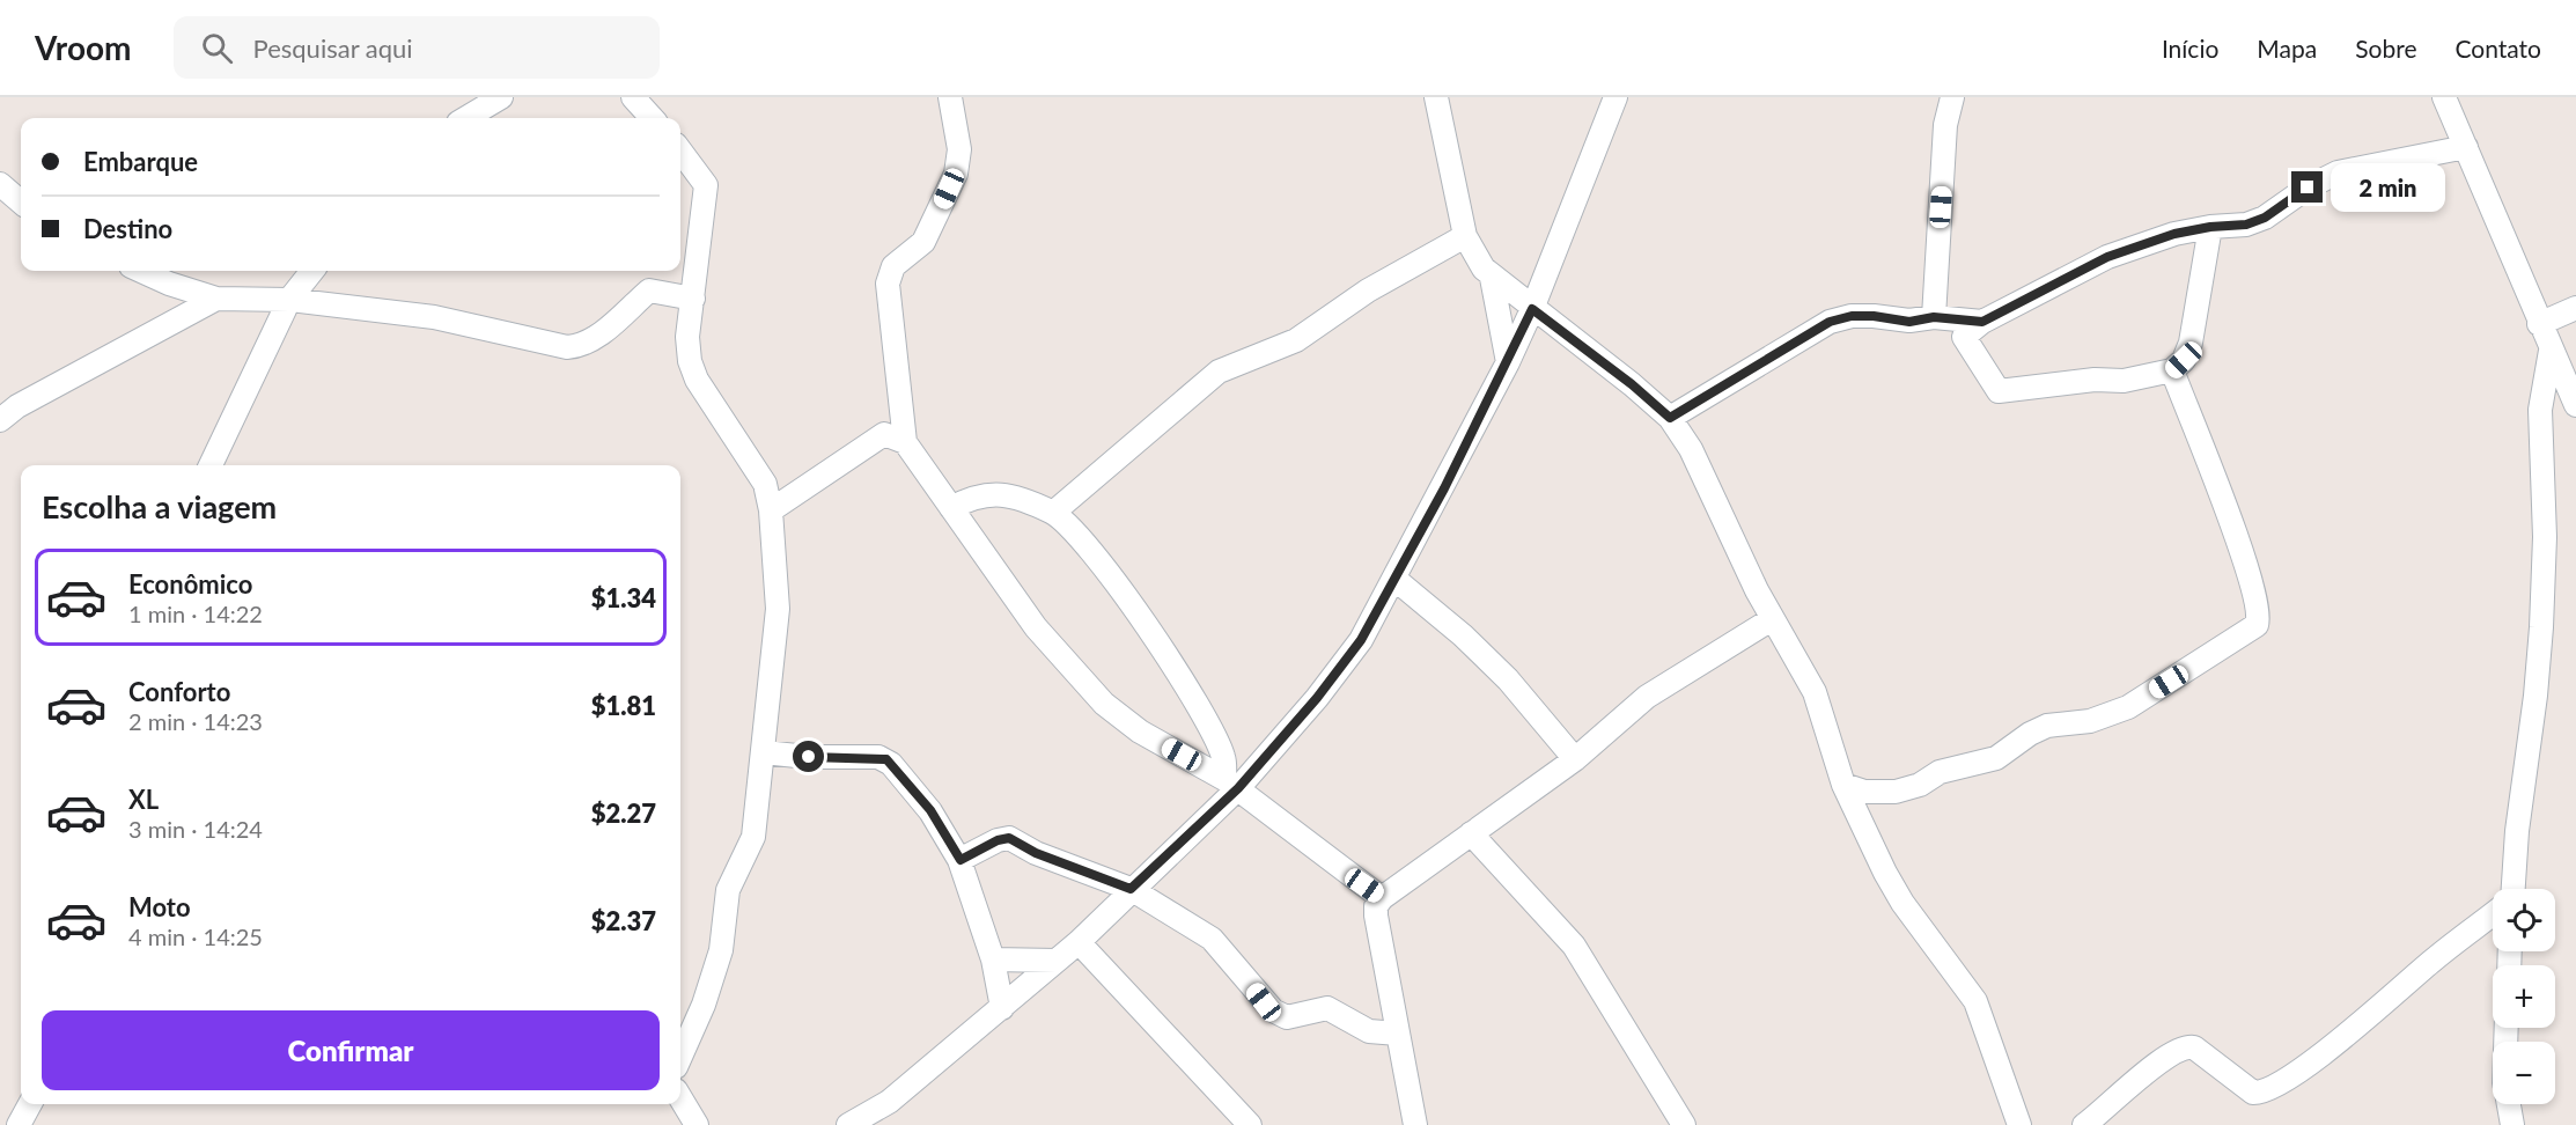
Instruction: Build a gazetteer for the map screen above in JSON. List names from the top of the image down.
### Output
{
  "page": {
    "header": "Vroom",
    "search": "Pesquisar aqui",
    "nav": [
      "Início",
      "Mapa",
      "Sobre",
      "Contato"
    ],
    "banner": ["Embarque", "Destino"],
    "bubble": "2 min",
    "heading": "Escolha a viagem",
    "list": [
      {
        "name": "Econômico",
        "note": "1 min · 14:22",
        "value": "$1.34"
      },
      {
        "name": "Conforto",
        "note": "2 min · 14:23",
        "value": "$1.81"
      },
      {
        "name": "XL",
        "note": "3 min · 14:24",
        "value": "$2.27"
      },
      {
        "name": "Moto",
        "note": "4 min · 14:25",
        "value": "$2.37"
      }
    ],
    "map_buttons": ["+", "−"],
    "buttons": "Confirmar"
  }
}
